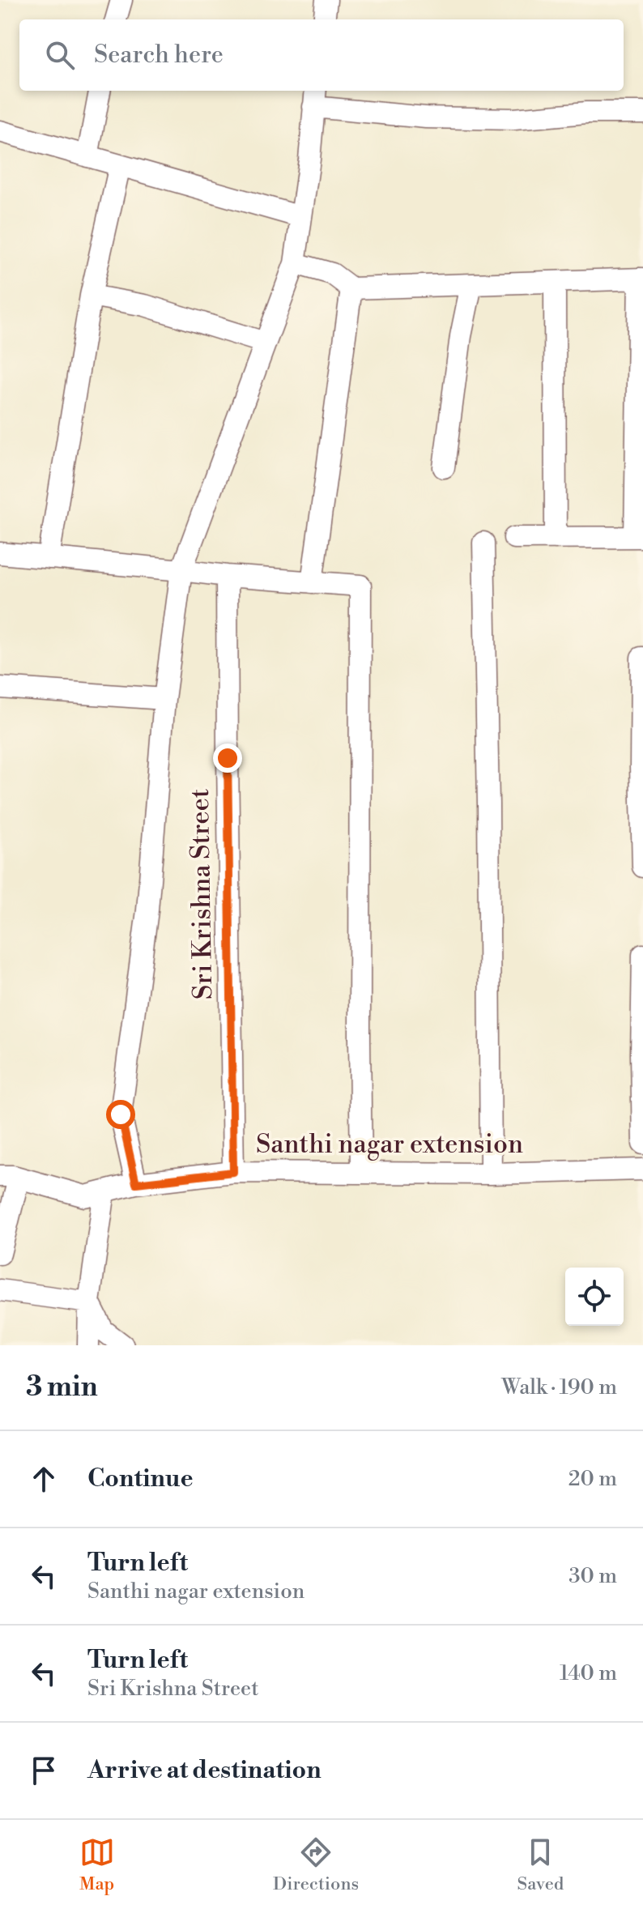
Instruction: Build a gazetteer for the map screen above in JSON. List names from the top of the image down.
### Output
{
  "streets": {
    "street": ["Sri Krishna Street", "Santhi nagar extension"]
  },
  "crossings": [
    ["Sri Krishna Street", "Santhi nagar extension"]
  ],
  "page": {
    "search": "Search here",
    "heading": ["3 min", "Walk · 190 m"],
    "list": [
      ["Continue", "20 m"],
      ["Turn left", "Santhi nagar extension", "30 m"],
      ["Turn left", "Sri Krishna Street", "140 m"],
      "Arrive at destination"
    ],
    "nav": ["Map", "Directions", "Saved"]
  }
}
